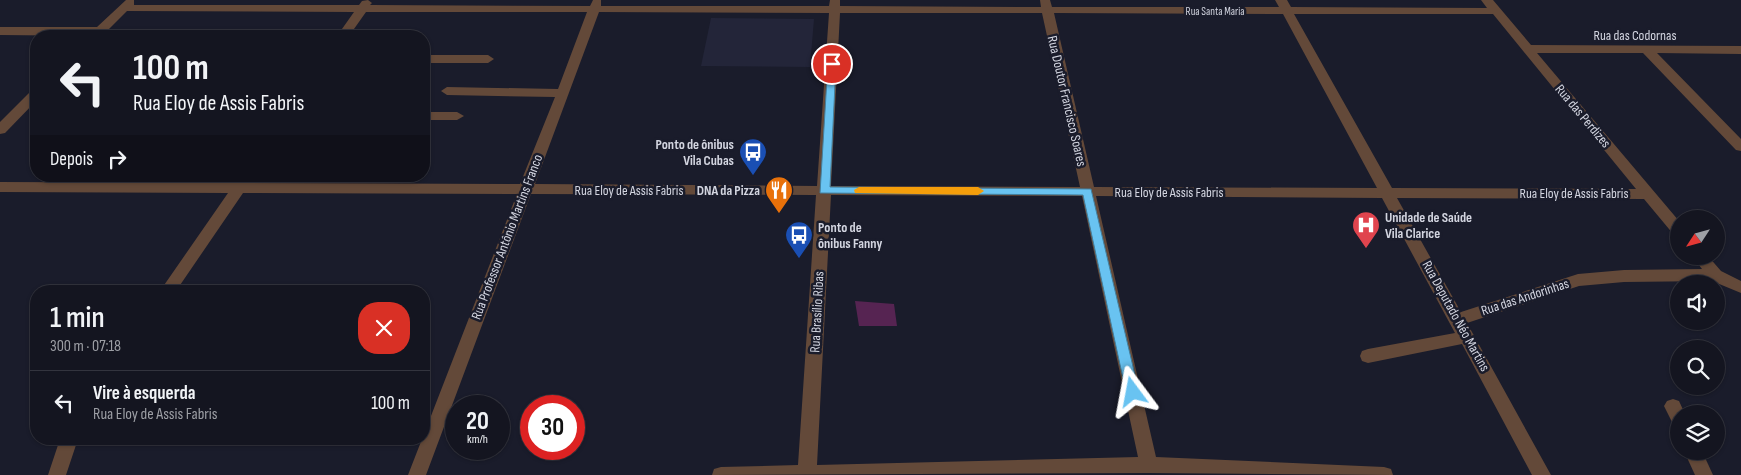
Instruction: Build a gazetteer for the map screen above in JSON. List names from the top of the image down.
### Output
{
  "streets": {
    "street": [
      "Rua Santa Maria",
      "Rua das Codornas",
      "Rua Doutor Francisco Soares",
      "Rua das Perdizes",
      "Rua Eloy de Assis Fabris",
      "Rua Professor Antônio Martins Franco",
      "Rua das Andorinhas",
      "Rua Brasílio Ribas",
      "Rua Deputado Néo Martins"
    ]
  },
  "crossings": [
    ["Rua Santa Maria", "Rua Doutor Francisco Soares"],
    ["Rua Santa Maria", "Rua das Perdizes"],
    ["Rua Santa Maria", "Rua Professor Antônio Martins Franco"],
    ["Rua Santa Maria", "Rua Brasílio Ribas"],
    ["Rua Santa Maria", "Rua Deputado Néo Martins"],
    ["Rua das Codornas", "Rua das Perdizes"],
    ["Rua Doutor Francisco Soares", "Rua Eloy de Assis Fabris"],
    ["Rua das Perdizes", "Rua Eloy de Assis Fabris"],
    ["Rua Eloy de Assis Fabris", "Rua Professor Antônio Martins Franco"],
    ["Rua Eloy de Assis Fabris", "Rua Brasílio Ribas"],
    ["Rua Eloy de Assis Fabris", "Rua Deputado Néo Martins"],
    ["Rua das Andorinhas", "Rua Deputado Néo Martins"]
  ],
  "places": {
    "bus stop": ["Ponto de ônibus Vila Cubas", "Ponto de ônibus Fanny"],
    "restaurant": ["DNA da Pizza"],
    "hospital": ["Unidade de Saúde Vila Clarice"]
  },
  "north": "bottom left",
  "page": {
    "turn": ["100 m", "Rua Eloy de Assis Fabris"],
    "then": "Depois",
    "heading": ["1 min", "300 m · 07:18"],
    "list": [
      {
        "name": "Vire à esquerda",
        "note": "Rua Eloy de Assis Fabris",
        "value": "100 m"
      }
    ],
    "speed": "20 km/h",
    "limit": "30"
  }
}
